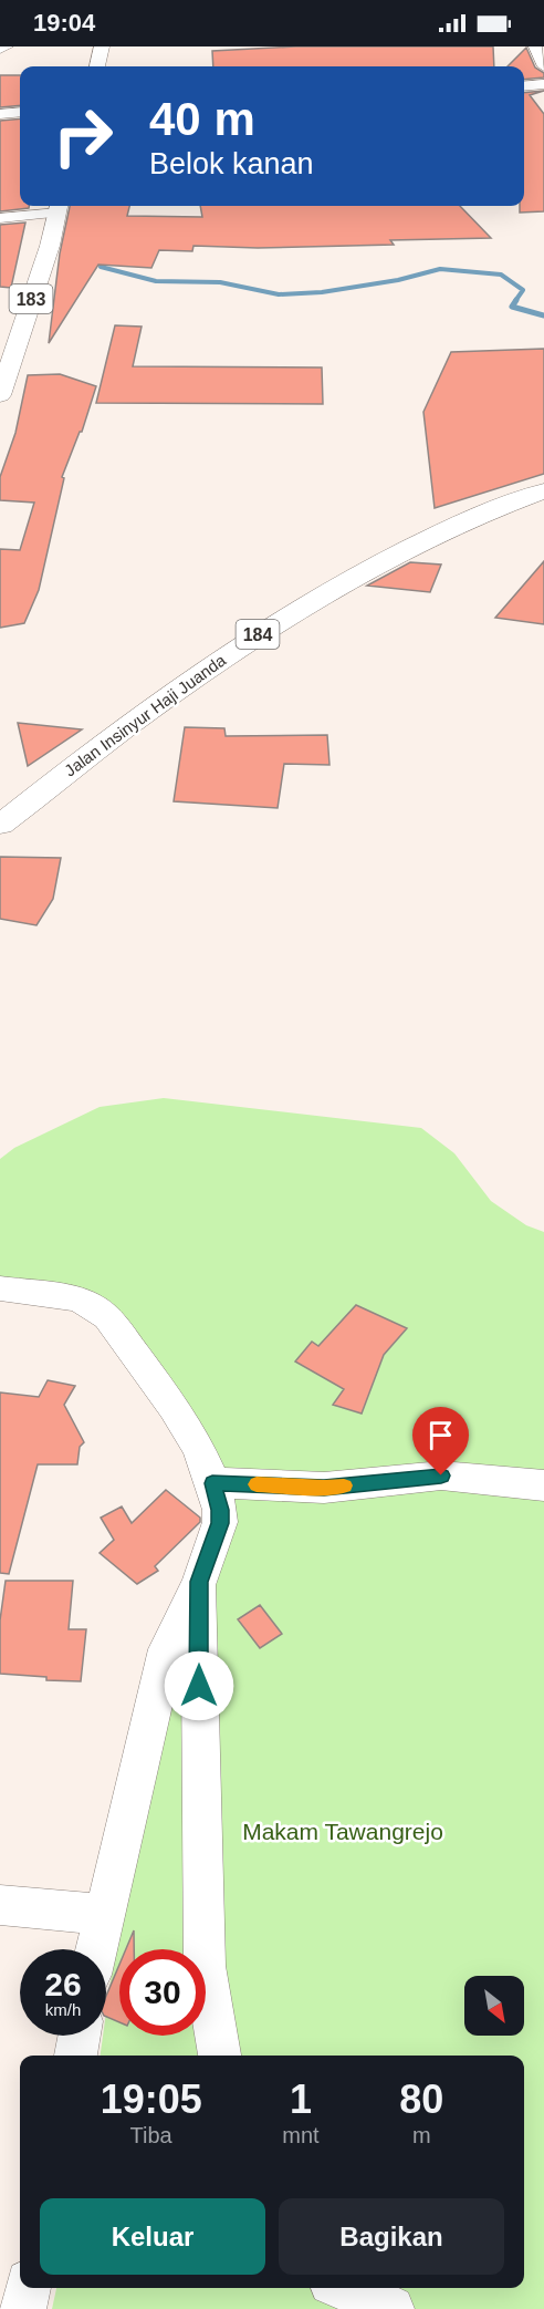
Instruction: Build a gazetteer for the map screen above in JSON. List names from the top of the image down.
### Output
{
  "streets": {
    "main road": ["183", "184", "Jalan Insinyur Haji Juanda"]
  },
  "parks": ["Makam Tawangrejo"],
  "north": "bottom right",
  "page": {
    "status": "19:04",
    "turn": ["40 m", "Belok kanan"],
    "speed": "26 km/h",
    "limit": "30",
    "eta": [
      "19:05",
      "Tiba",
      "1",
      "mnt",
      "80",
      "m"
    ],
    "buttons": ["Keluar", "Bagikan"]
  }
}
